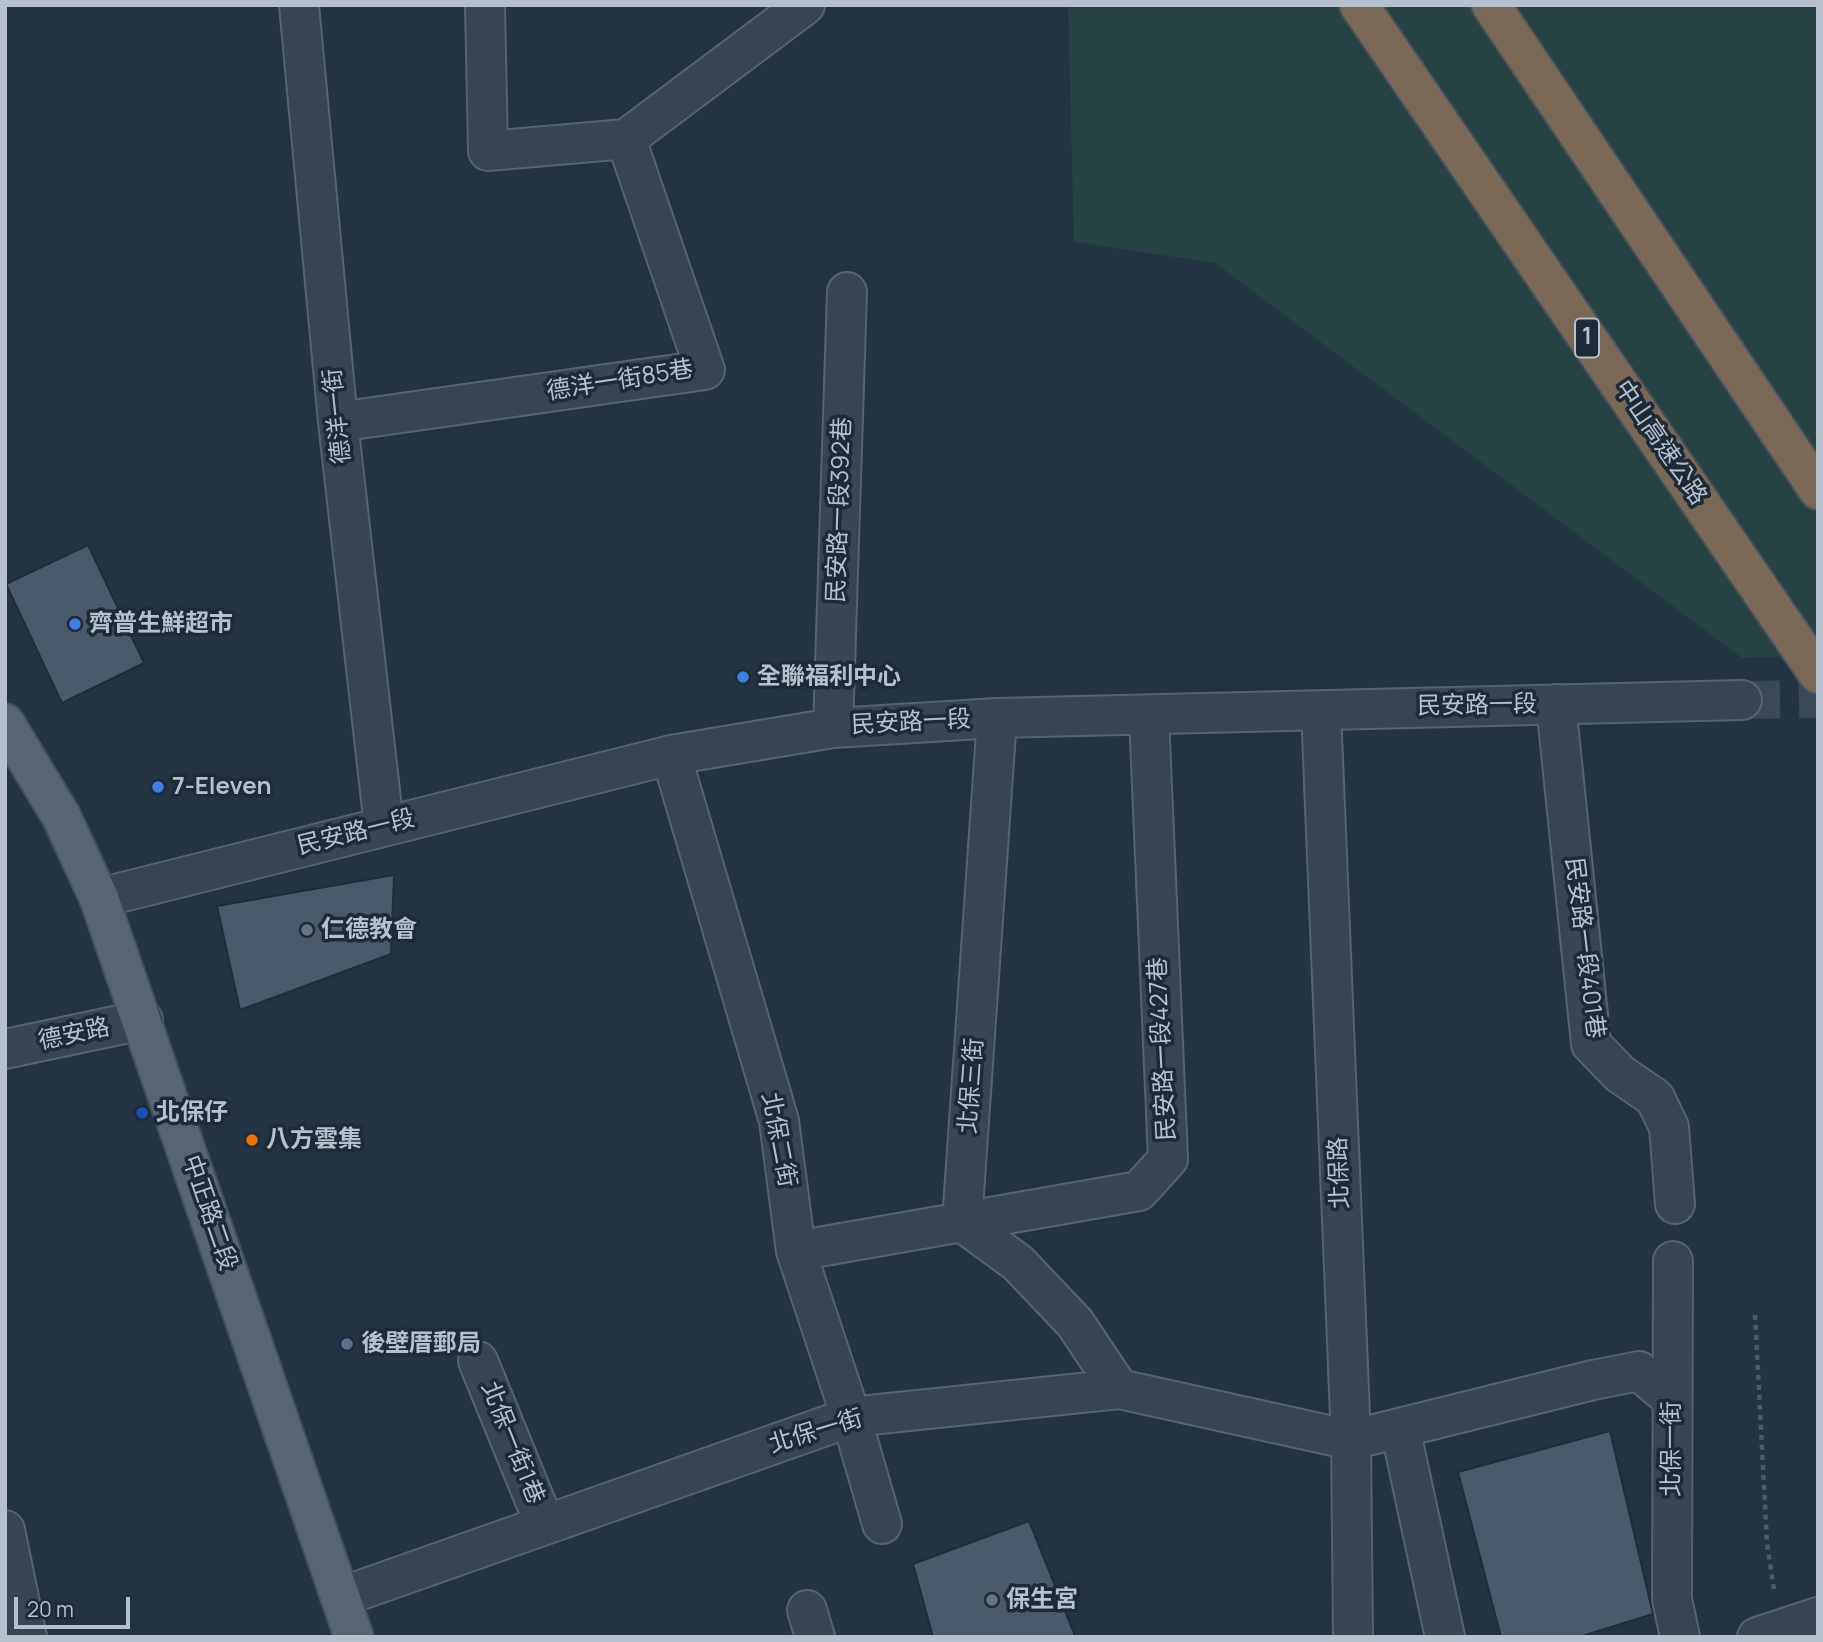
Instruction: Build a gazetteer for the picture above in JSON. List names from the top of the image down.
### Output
{
  "streets": {
    "highway": ["1", "中山高速公路"],
    "main road": ["中正路二段"],
    "street": [
      "德洋一街85巷",
      "德洋一街",
      "民安路一段392巷",
      "民安路一段",
      "民安路一段401巷",
      "德安路",
      "民安路一段427巷",
      "北保三街",
      "北保二街",
      "北保路",
      "北保一街",
      "北保一街1巷"
    ]
  },
  "crossings": [
    ["德洋一街85巷", "德洋一街"],
    ["德洋一街", "民安路一段"],
    ["民安路一段392巷", "民安路一段"],
    ["民安路一段", "民安路一段401巷"],
    ["民安路一段", "民安路一段427巷"],
    ["民安路一段", "北保三街"],
    ["民安路一段", "北保二街"],
    ["民安路一段", "北保路"],
    ["民安路一段", "中正路二段"],
    ["德安路", "中正路二段"],
    ["民安路一段427巷", "北保三街"],
    ["民安路一段427巷", "北保二街"],
    ["北保二街", "北保一街"],
    ["北保路", "北保一街"],
    ["中正路二段", "北保一街"],
    ["北保一街", "北保一街1巷"]
  ],
  "places": [
    "齊普生鮮超市",
    "全聯福利中心",
    "7-Eleven",
    "仁德教會",
    "北保仔",
    "八方雲集",
    "後壁厝郵局",
    "保生宮"
  ],
  "scale_bar": "20 m"
}
